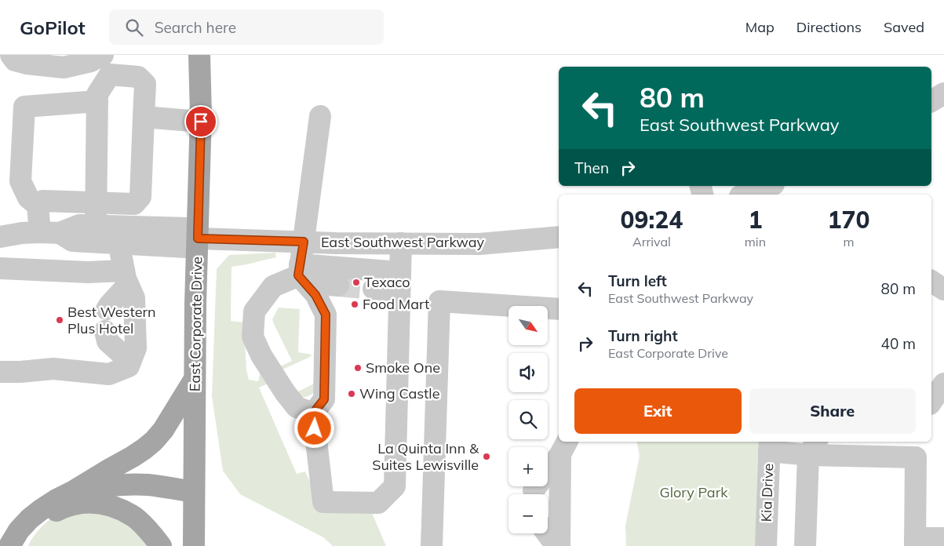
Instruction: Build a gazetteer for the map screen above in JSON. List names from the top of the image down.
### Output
{
  "streets": {
    "main road": ["East Corporate Drive"],
    "street": ["East Southwest Parkway", "Kia Drive"]
  },
  "crossings": [
    ["East Southwest Parkway", "East Corporate Drive"]
  ],
  "parks": ["Glory Park"],
  "places": [
    "Texaco",
    "Food Mart",
    "Best Western Plus Hotel",
    "Smoke One",
    "Wing Castle",
    "La Quinta Inn & Suites Lewisville"
  ],
  "north": "bottom right",
  "page": {
    "header": "GoPilot",
    "search": "Search here",
    "nav": ["Map", "Directions", "Saved"],
    "turn": ["80 m", "East Southwest Parkway"],
    "then": "Then",
    "eta": [
      "09:24",
      "Arrival",
      "1",
      "min",
      "170",
      "m"
    ],
    "list": [
      {
        "name": "Turn left",
        "note": "East Southwest Parkway",
        "value": "80 m"
      },
      {
        "name": "Turn right",
        "note": "East Corporate Drive",
        "value": "40 m"
      }
    ],
    "map_buttons": ["+", "−"],
    "buttons": ["Exit", "Share"]
  }
}
